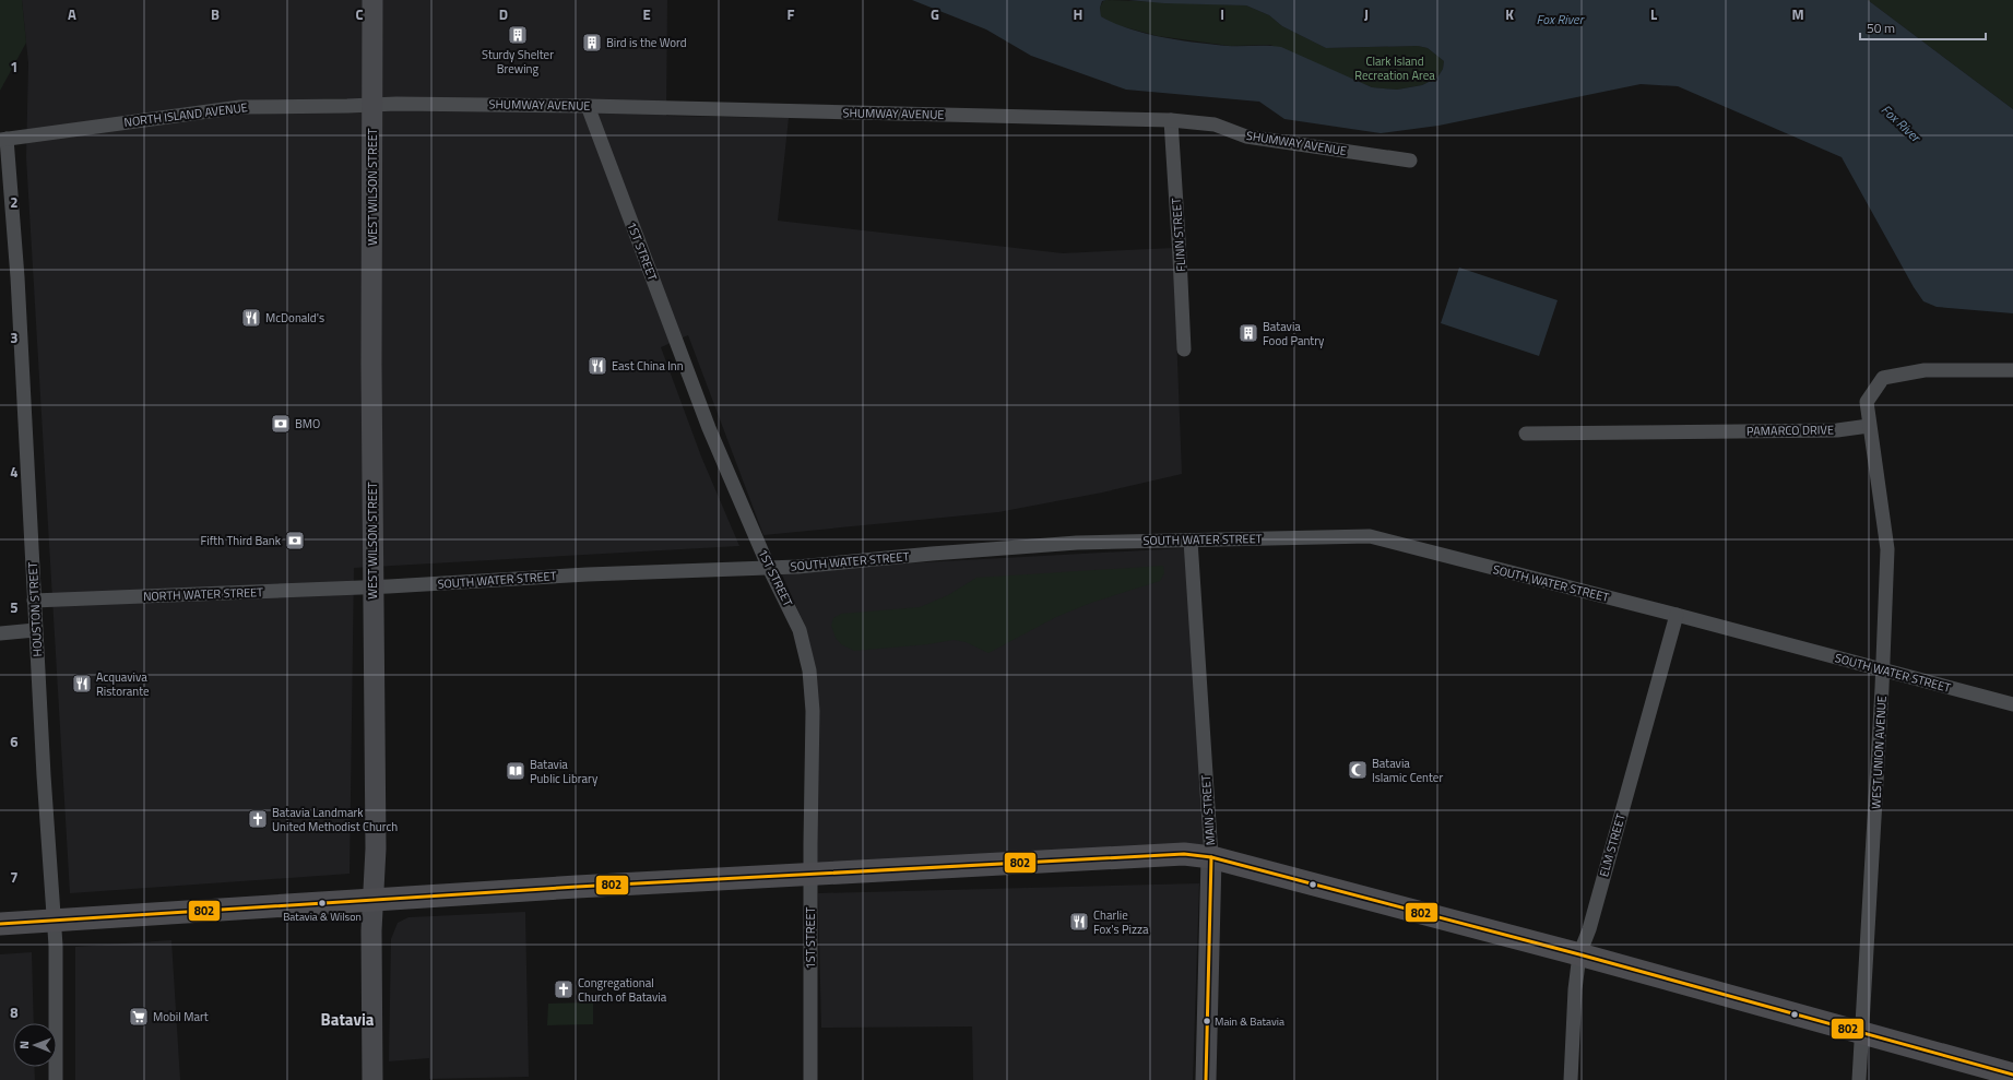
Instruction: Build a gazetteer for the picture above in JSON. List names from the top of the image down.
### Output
{
  "streets": {
    "main road": ["WEST WILSON STREET", "MAIN STREET"],
    "street": [
      "SHUMWAY AVENUE",
      "NORTH ISLAND AVENUE",
      "FLINN STREET",
      "1ST STREET",
      "PAMARCO DRIVE",
      "SOUTH WATER STREET",
      "NORTH WATER STREET",
      "HOUSTON STREET",
      "WEST UNION AVENUE",
      "ELM STREET"
    ]
  },
  "crossings": [
    ["SHUMWAY AVENUE", "NORTH ISLAND AVENUE"],
    ["SHUMWAY AVENUE", "WEST WILSON STREET"],
    ["SHUMWAY AVENUE", "FLINN STREET"],
    ["SHUMWAY AVENUE", "1ST STREET"],
    ["NORTH ISLAND AVENUE", "WEST WILSON STREET"],
    ["NORTH ISLAND AVENUE", "HOUSTON STREET"],
    ["WEST WILSON STREET", "SOUTH WATER STREET"],
    ["WEST WILSON STREET", "NORTH WATER STREET"],
    ["1ST STREET", "SOUTH WATER STREET"],
    ["PAMARCO DRIVE", "WEST UNION AVENUE"],
    ["SOUTH WATER STREET", "NORTH WATER STREET"],
    ["SOUTH WATER STREET", "WEST UNION AVENUE"],
    ["SOUTH WATER STREET", "MAIN STREET"],
    ["SOUTH WATER STREET", "ELM STREET"],
    ["NORTH WATER STREET", "HOUSTON STREET"]
  ],
  "districts": ["Batavia"],
  "water": ["Fox River"],
  "parks": ["Clark Island Recreation Area"],
  "places": {
    "building": ["Sturdy Shelter Brewing", "Bird is the Word", "Batavia Food Pantry"],
    "restaurant": [
      "McDonald's",
      "East China Inn",
      "Acquaviva Ristorante",
      "Charlie Fox's Pizza"
    ],
    "bank": ["BMO", "Fifth Third Bank"],
    "mosque": ["Batavia Islamic Center"],
    "library": ["Batavia Public Library"],
    "church": ["Batavia Landmark United Methodist Church", "Congregational Church of Batavia"],
    "other": ["Batavia & Wilson", "Main & Batavia"],
    "supermarket": ["Mobil Mart"]
  },
  "lines": ["transit line 802"],
  "scale_bar": "50 m",
  "north": "left",
  "grid": {
    "columns": [
      "A",
      "B",
      "C",
      "D",
      "E",
      "F",
      "G",
      "H",
      "I",
      "J",
      "K",
      "L",
      "M"
    ],
    "rows": [
      "1",
      "2",
      "3",
      "4",
      "5",
      "6",
      "7",
      "8"
    ]
  }
}
